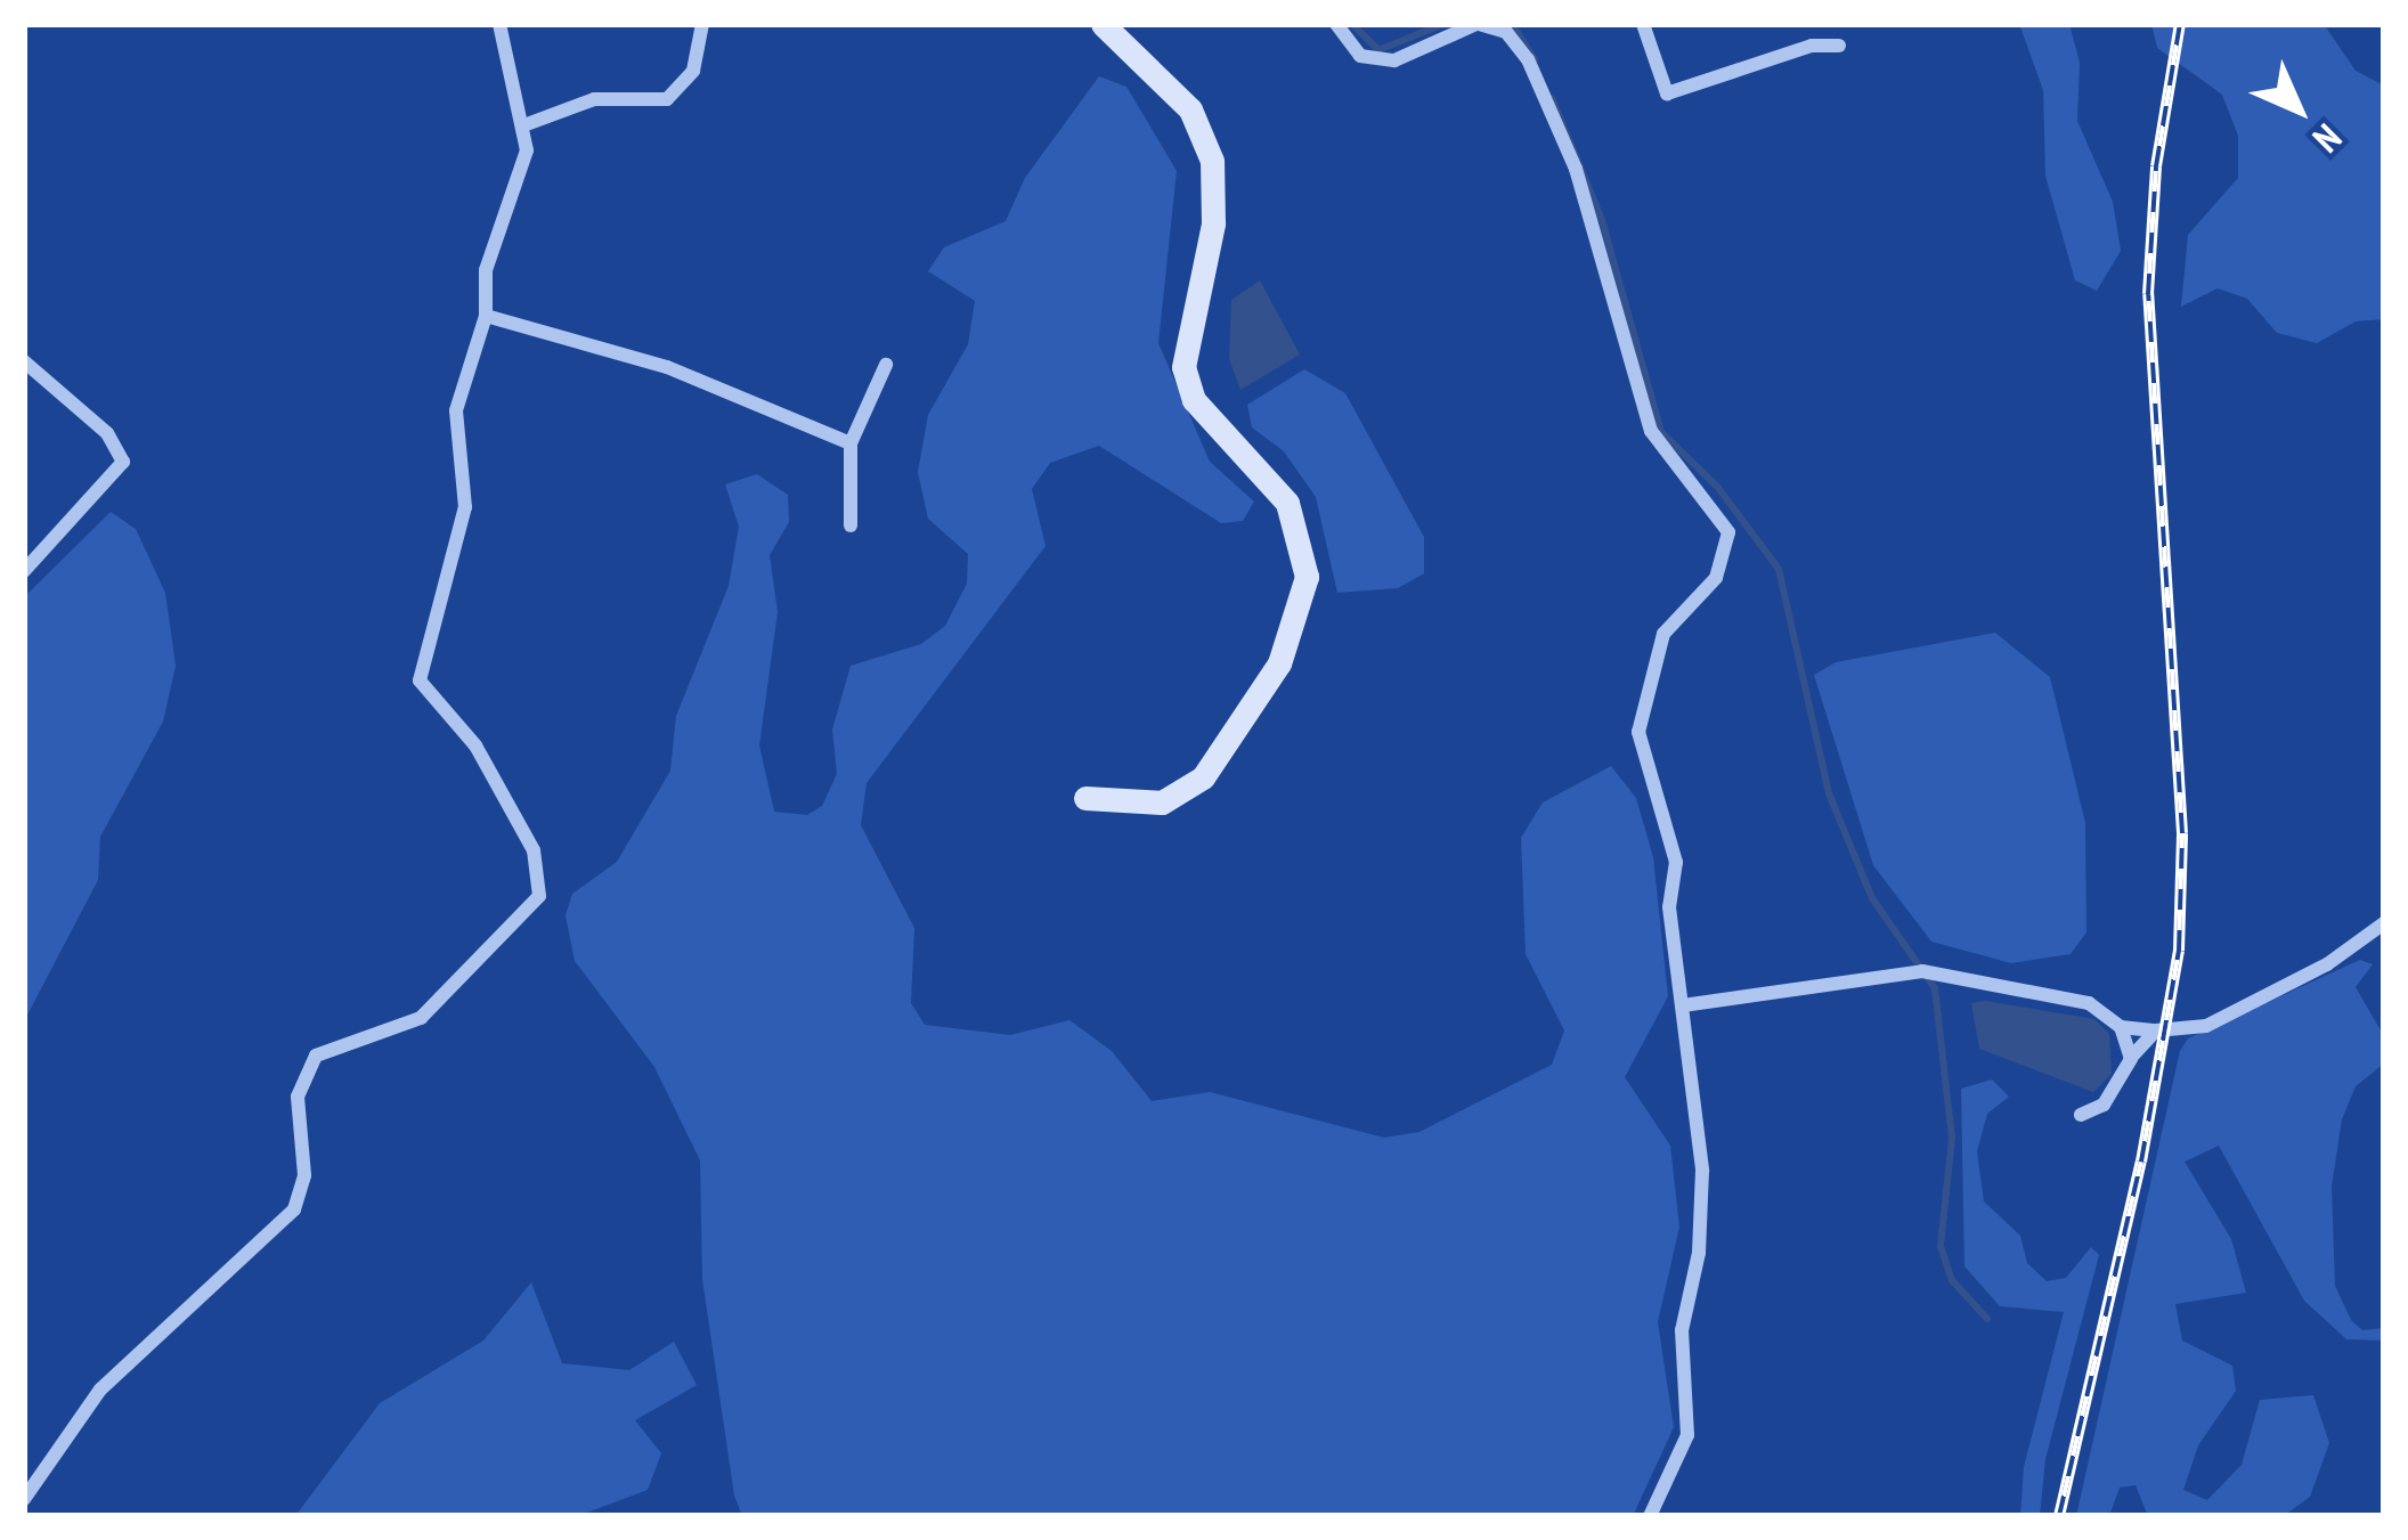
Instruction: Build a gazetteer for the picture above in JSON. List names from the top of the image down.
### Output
{
  "north": "bottom right"
}
